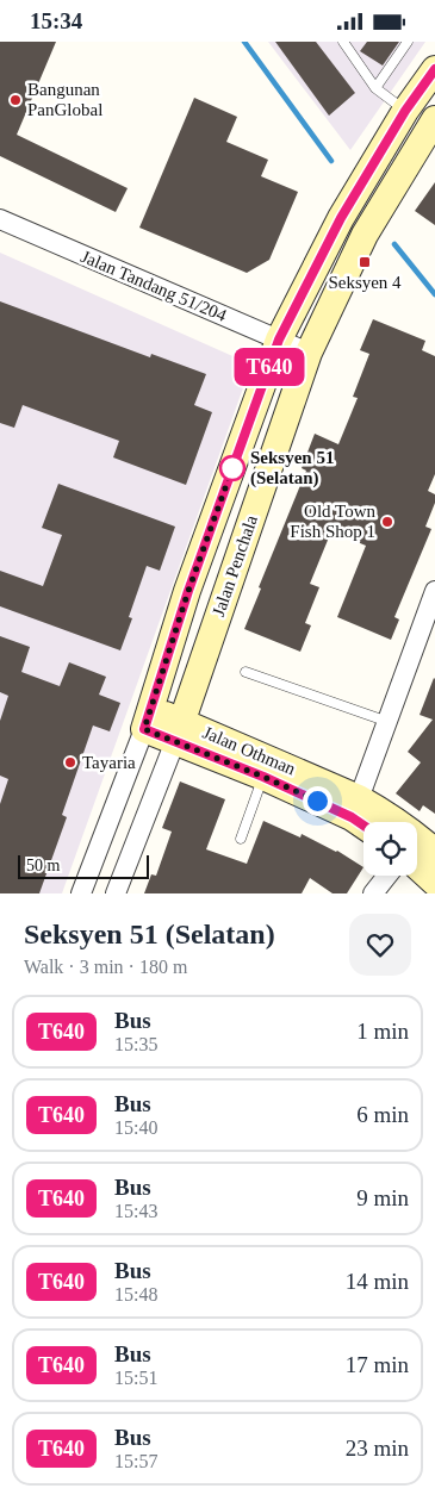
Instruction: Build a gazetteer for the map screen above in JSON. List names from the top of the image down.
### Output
{
  "streets": {
    "main road": ["Jalan Penchala", "Jalan Othman"],
    "street": ["Jalan Tandang 51/204"]
  },
  "crossings": [
    ["Jalan Tandang 51/204", "Jalan Penchala"],
    ["Jalan Penchala", "Jalan Othman"]
  ],
  "places": {
    "other": [
      "Bangunan PanGlobal",
      "Seksyen 51 (Selatan)",
      "Old Town Fish Shop 1",
      "Tayaria"
    ],
    "transit": ["Seksyen 4"]
  },
  "lines": ["bus line T640"],
  "scale_bar": "50 m",
  "page": {
    "status": "15:34",
    "on_map": "T640",
    "scale": "50 m",
    "heading": ["Seksyen 51 (Selatan)", "Walk · 3 min · 180 m"],
    "list": [
      {
        "mark": "T640",
        "name": "Bus",
        "note": "15:35",
        "value": "1 min"
      },
      {
        "mark": "T640",
        "name": "Bus",
        "note": "15:40",
        "value": "6 min"
      },
      {
        "mark": "T640",
        "name": "Bus",
        "note": "15:43",
        "value": "9 min"
      },
      {
        "mark": "T640",
        "name": "Bus",
        "note": "15:48",
        "value": "14 min"
      },
      {
        "mark": "T640",
        "name": "Bus",
        "note": "15:51",
        "value": "17 min"
      },
      {
        "mark": "T640",
        "name": "Bus",
        "note": "15:57",
        "value": "23 min"
      }
    ]
  }
}
